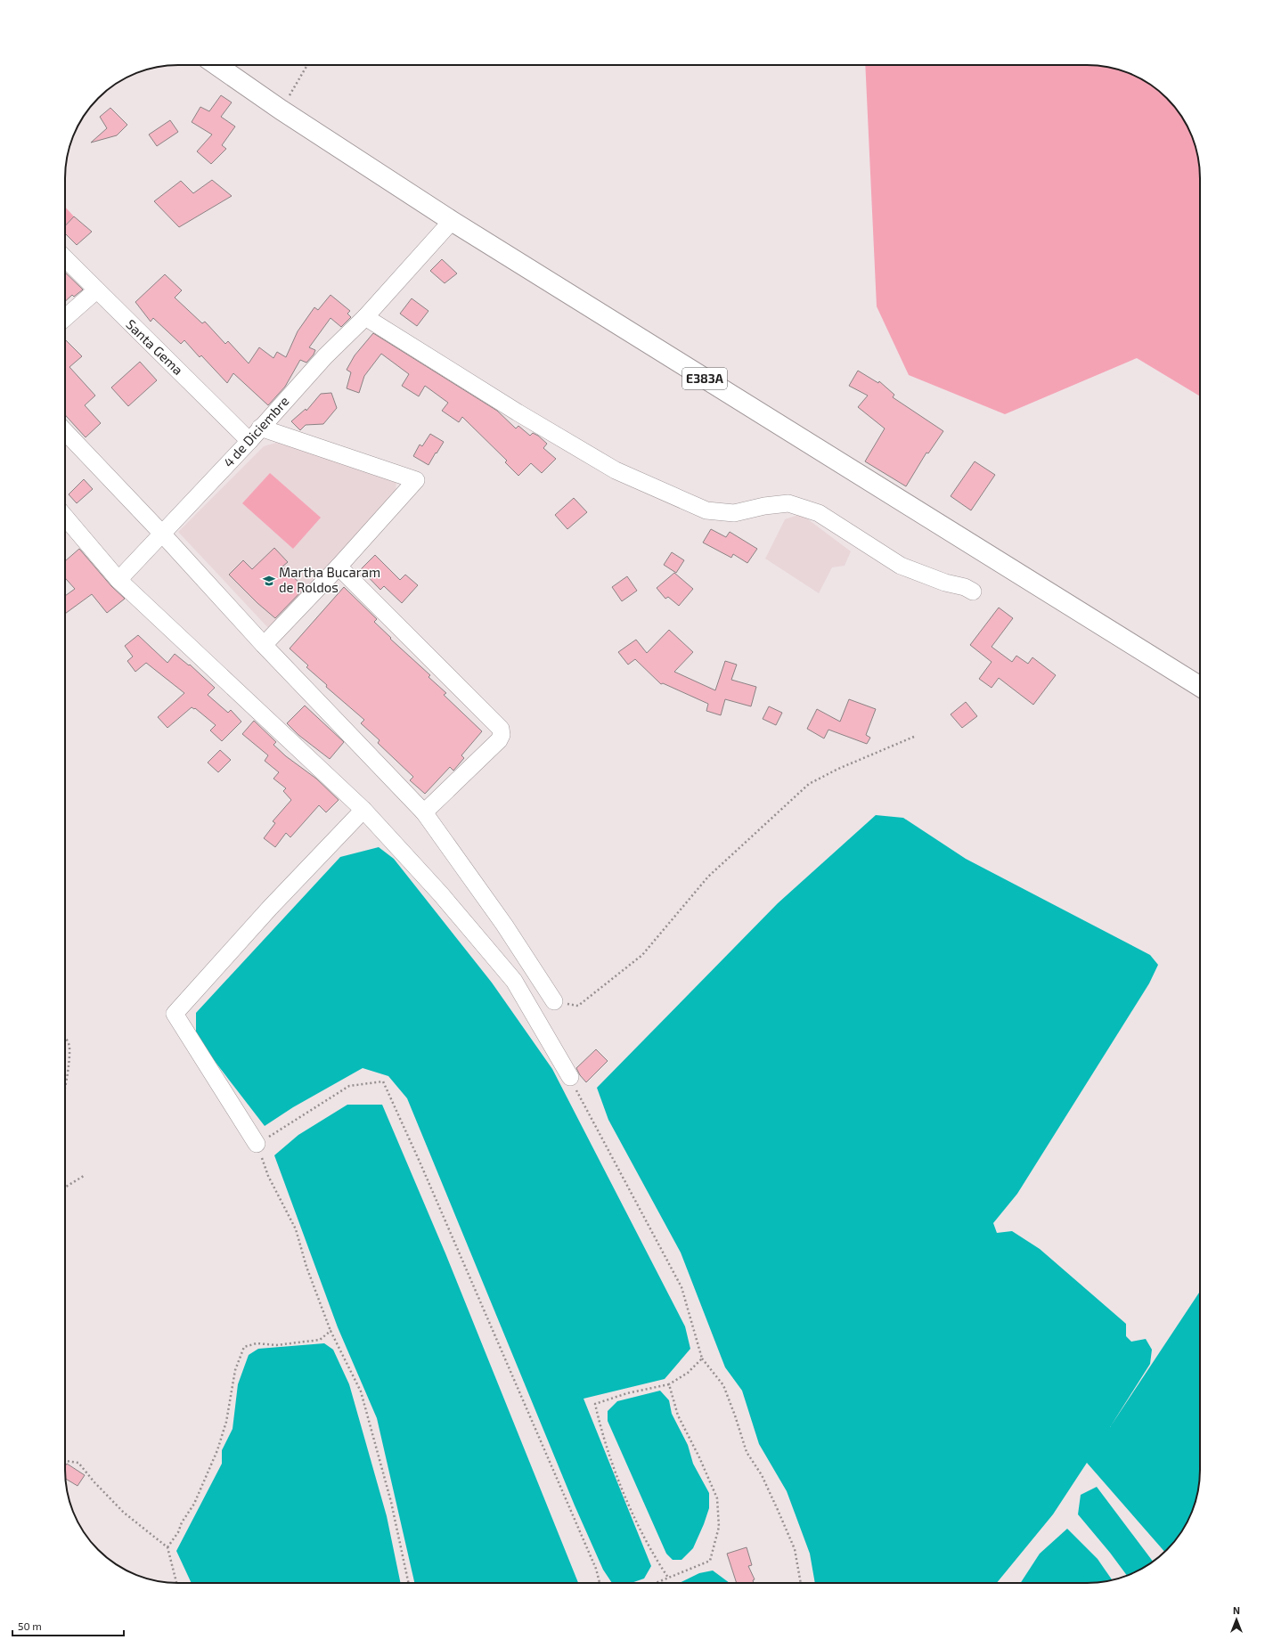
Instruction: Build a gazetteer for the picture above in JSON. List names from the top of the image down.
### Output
{
  "streets": {
    "main road": ["E383A"],
    "street": ["Santa Gema", "4 de Diciembre"]
  },
  "crossings": [
    ["Santa Gema", "4 de Diciembre"],
    ["E383A", "4 de Diciembre"]
  ],
  "places": {
    "school or university": ["Martha Bucaram de Roldos"]
  },
  "scale_bar": "50 m",
  "north": "top"
}
